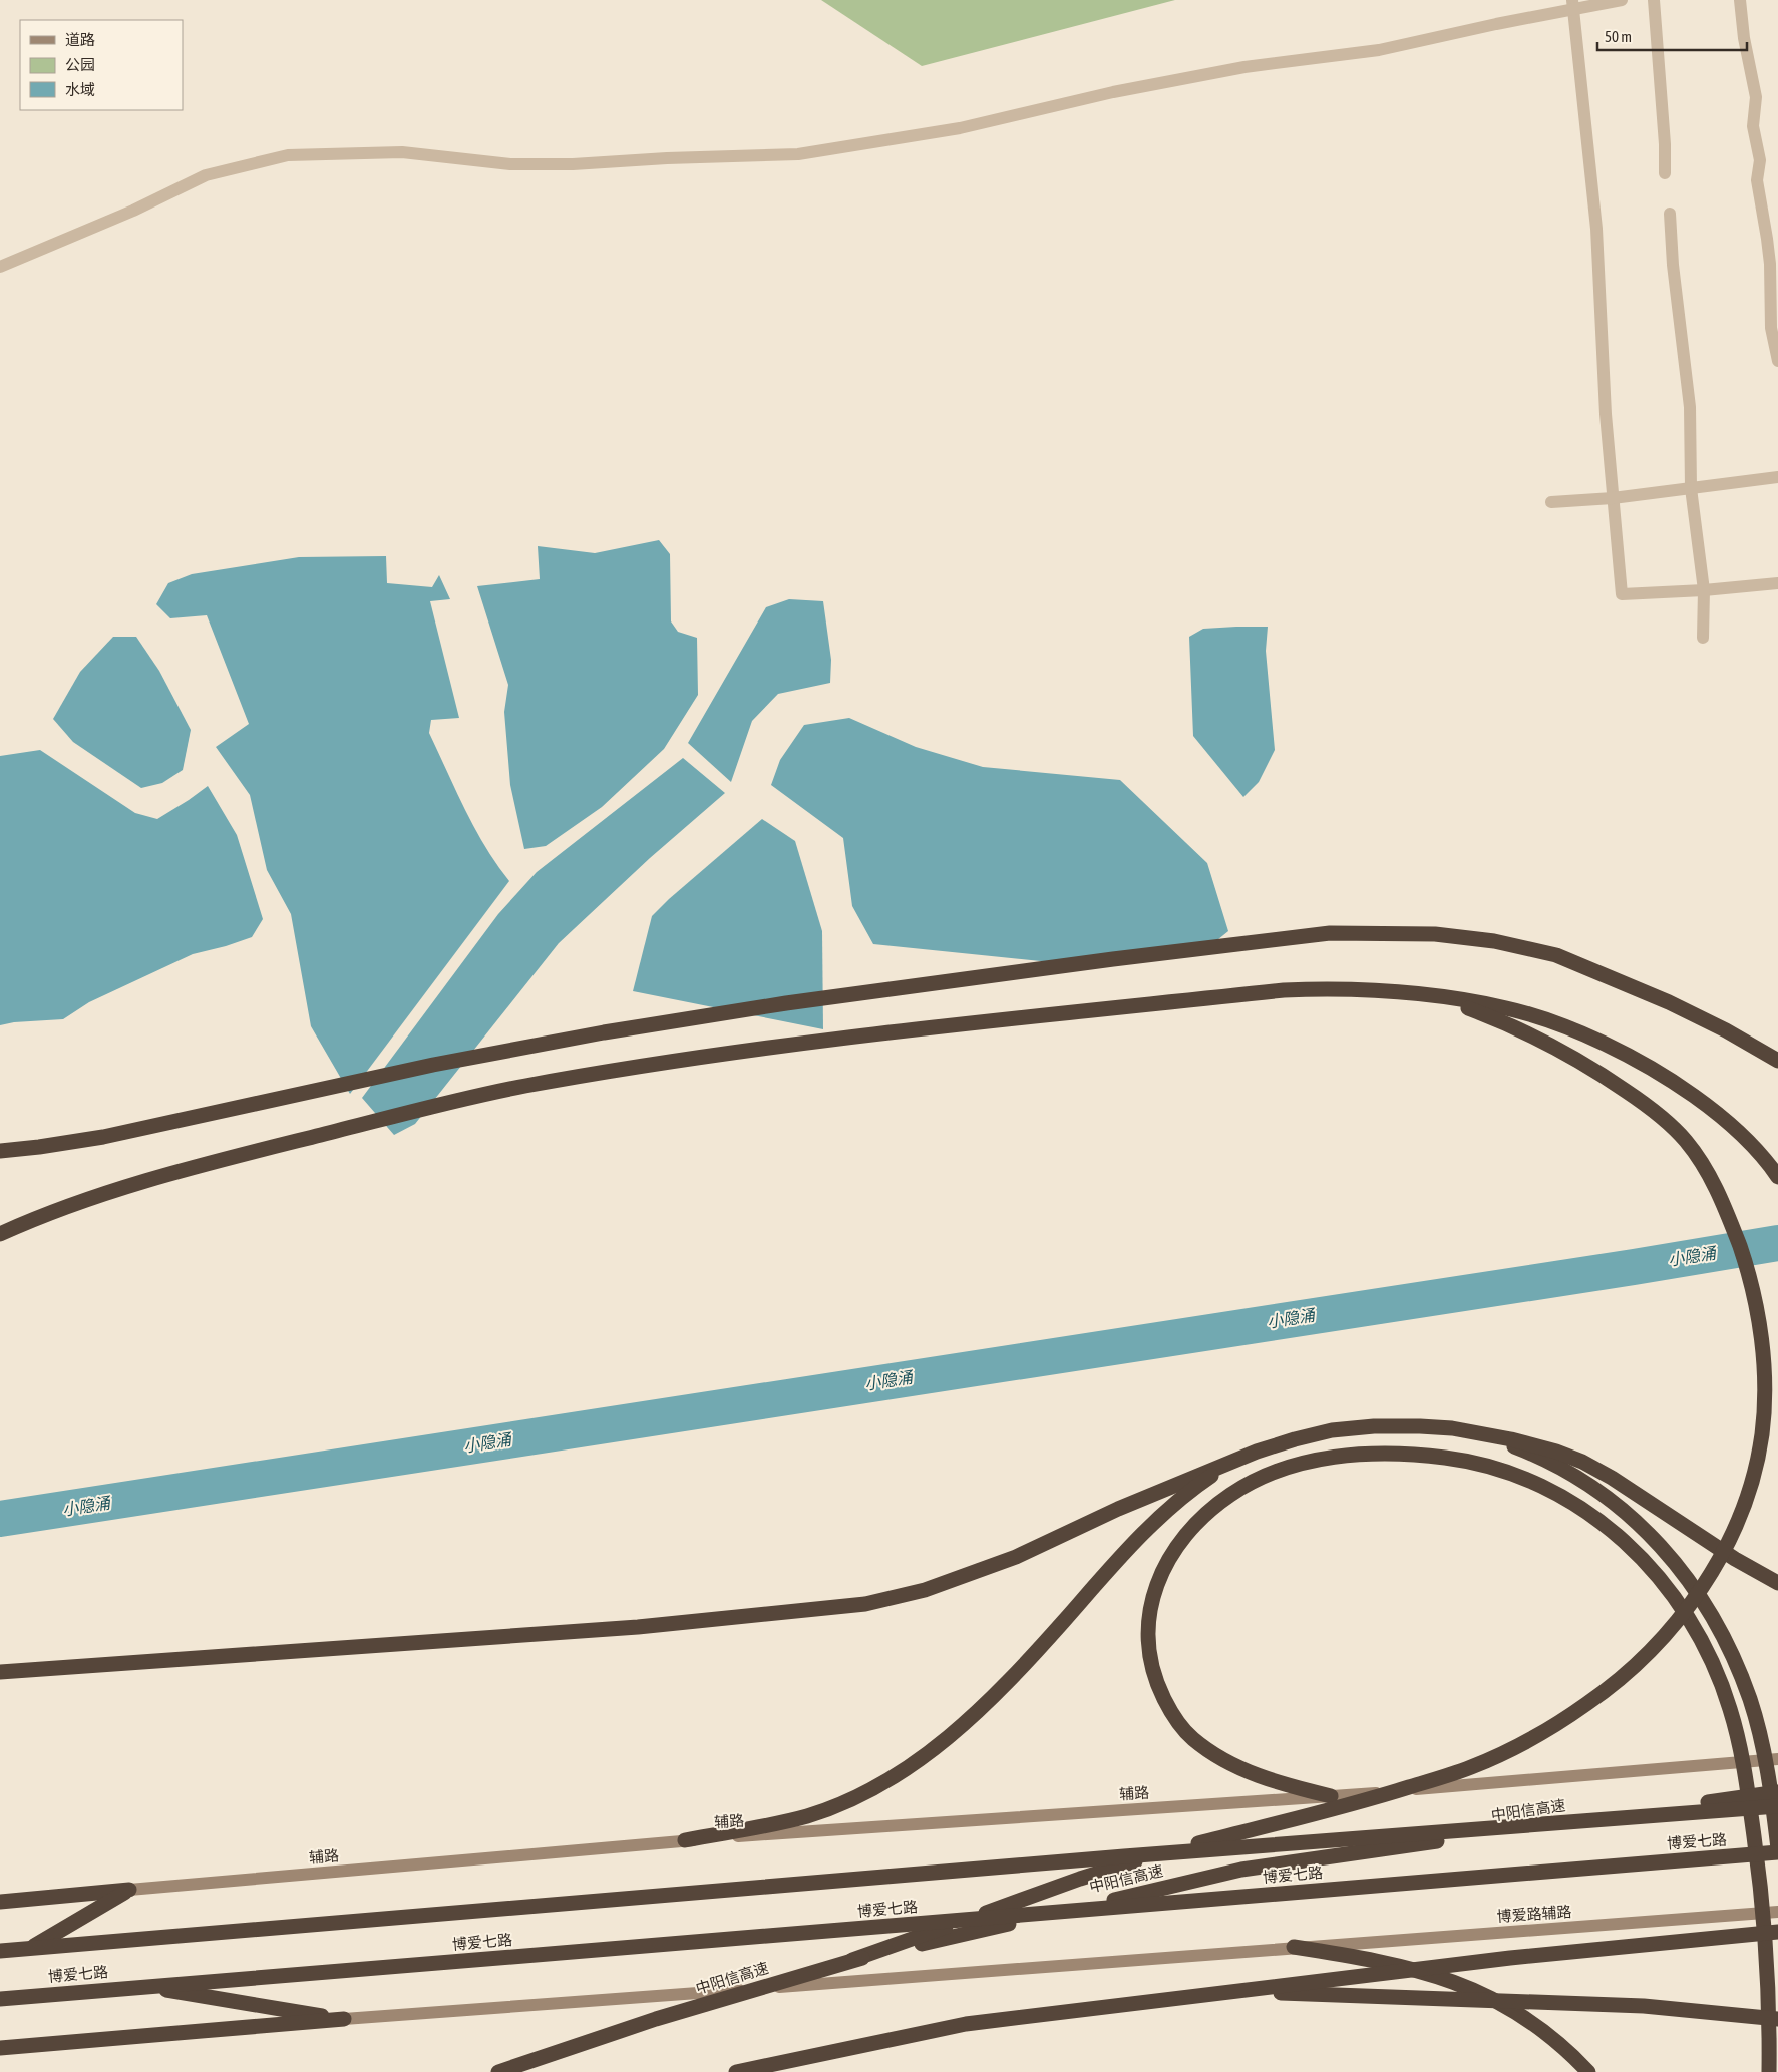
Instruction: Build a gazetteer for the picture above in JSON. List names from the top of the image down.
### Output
{
  "streets": {
    "highway": ["中阳信高速", "博爱七路"],
    "street": ["辅路", "博爱路辅路"]
  },
  "water": ["小隐涌"],
  "legend": ["道路", "公园", "水域"],
  "scale_bar": "50 m"
}
